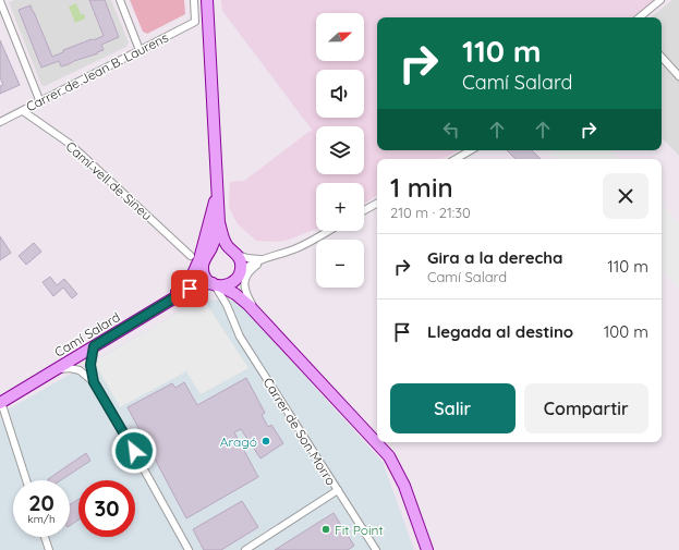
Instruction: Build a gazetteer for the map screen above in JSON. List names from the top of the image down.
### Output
{
  "streets": {
    "main road": ["Camí Salard"],
    "street": ["Carrer de Jean B. Laurens", "Camí vell de Sineu", "Carrer de Son Morro"]
  },
  "crossings": [
    ["Carrer de Jean B. Laurens", "Camí vell de Sineu"],
    ["Camí Salard", "Carrer de Son Morro"]
  ],
  "places": ["Aragó", "Fit Point"],
  "north": "right",
  "page": {
    "map_buttons": ["+", "−"],
    "turn": ["110 m", "Camí Salard"],
    "heading": ["1 min", "210 m · 21:30"],
    "list": [
      {
        "name": "Gira a la derecha",
        "note": "Camí Salard",
        "value": "110 m"
      },
      {
        "name": "Llegada al destino",
        "value": "100 m"
      }
    ],
    "buttons": ["Salir", "Compartir"],
    "speed": "20 km/h",
    "limit": "30"
  }
}
